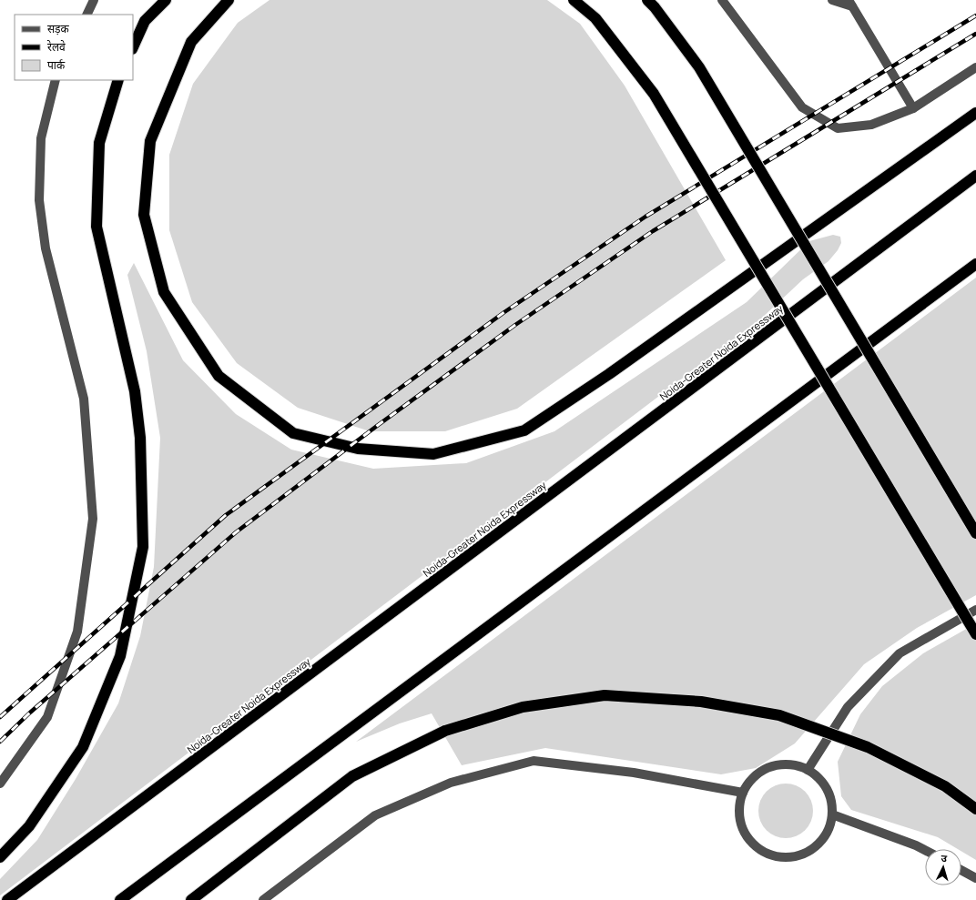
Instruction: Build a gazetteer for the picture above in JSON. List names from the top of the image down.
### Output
{
  "streets": {
    "highway": ["Noida-Greater Noida Expressway"]
  },
  "legend": ["सड़क", "रेलवे", "पार्क"],
  "north": "top"
}
